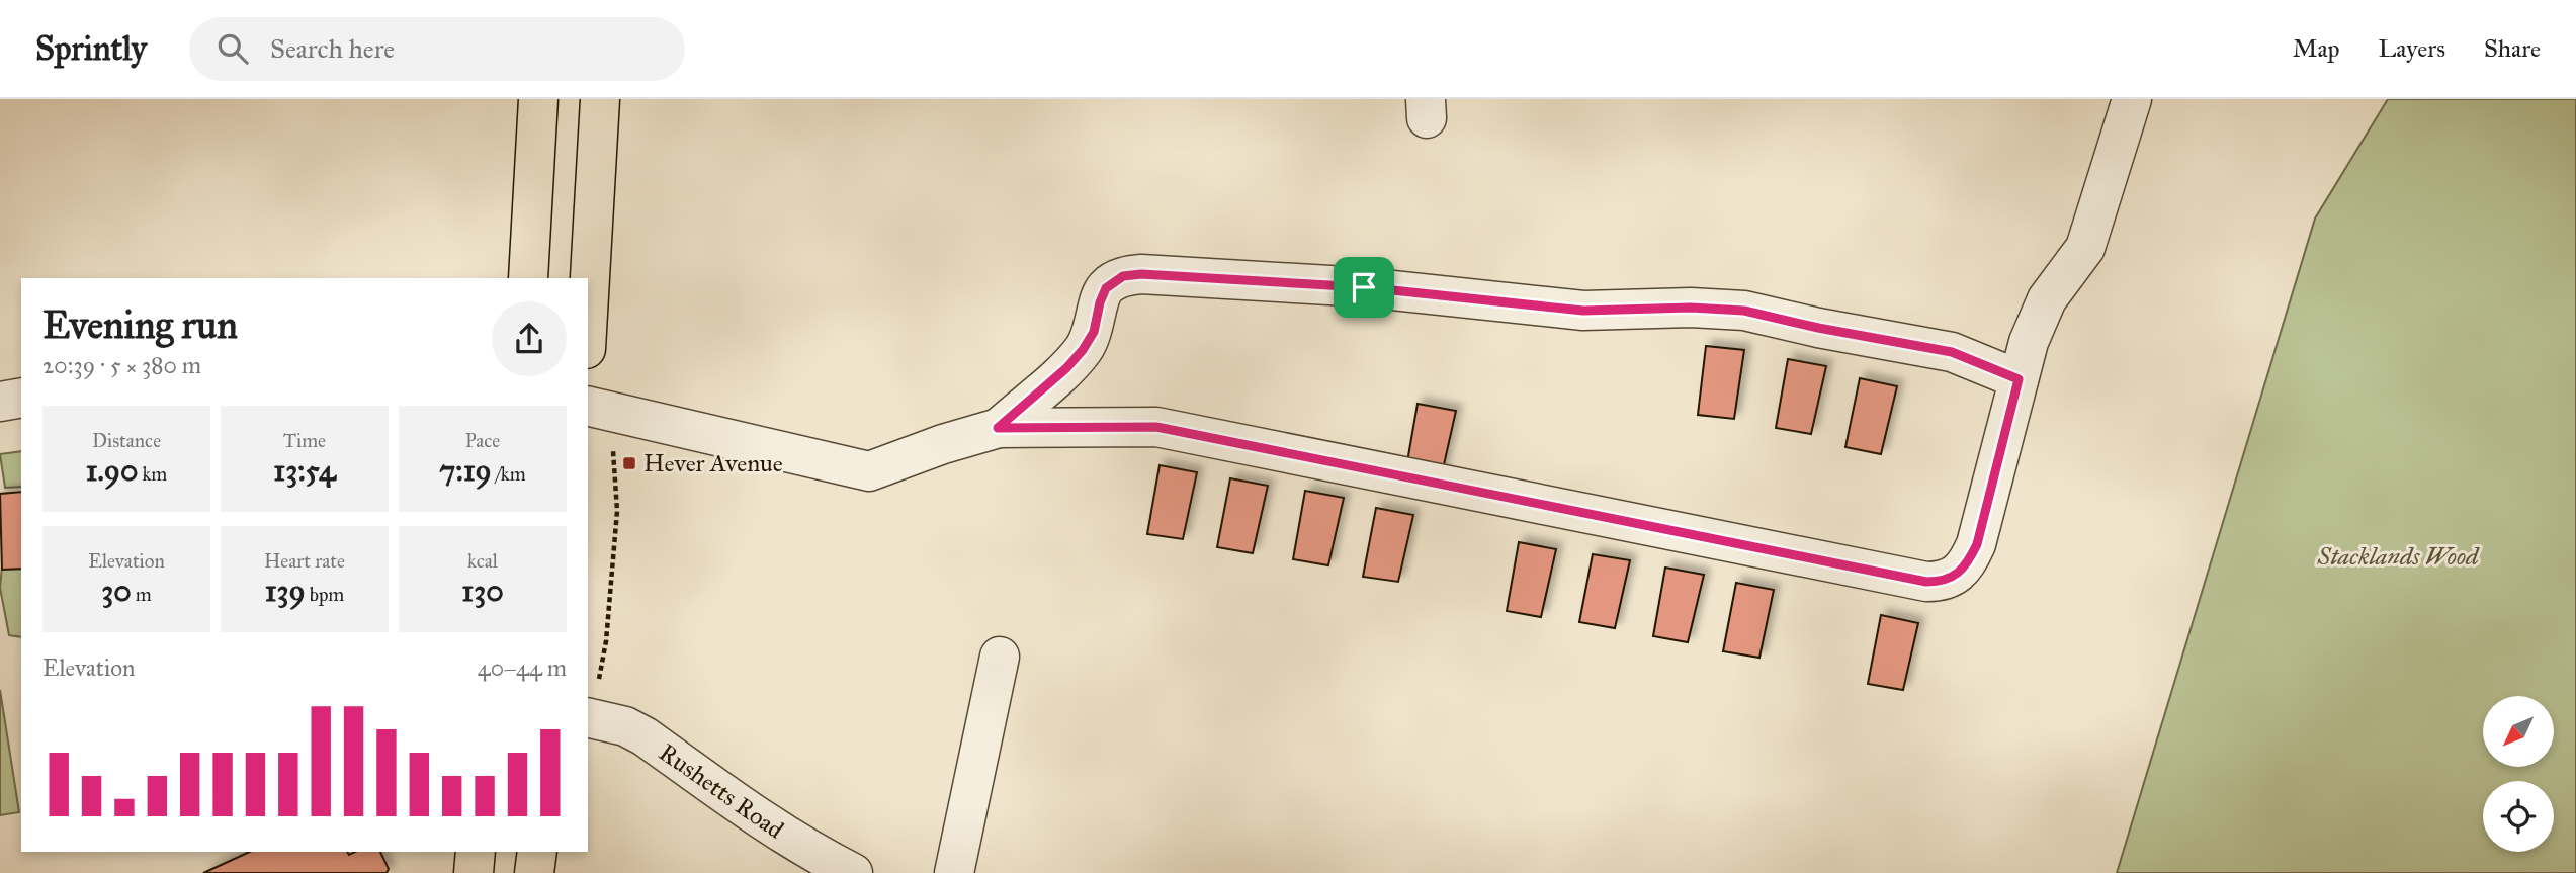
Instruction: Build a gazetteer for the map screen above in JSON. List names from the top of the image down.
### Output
{
  "streets": {
    "street": ["Rushetts Road"]
  },
  "parks": ["Stacklands Wood"],
  "places": {
    "transit": ["Hever Avenue"]
  },
  "north": "bottom left",
  "page": {
    "header": "Sprintly",
    "search": "Search here",
    "nav": ["Map", "Layers", "Share"],
    "heading": ["Evening run", "20:39 · 5 × 380 m"],
    "stats": [
      ["Distance", "1.90 km"],
      ["Time", "13:54"],
      ["Pace", "7:19 /km"],
      ["Elevation", "30 m"],
      ["Heart rate", "139 bpm"],
      ["kcal", "130"]
    ],
    "chart": ["Elevation", "40–44 m"]
  }
}
